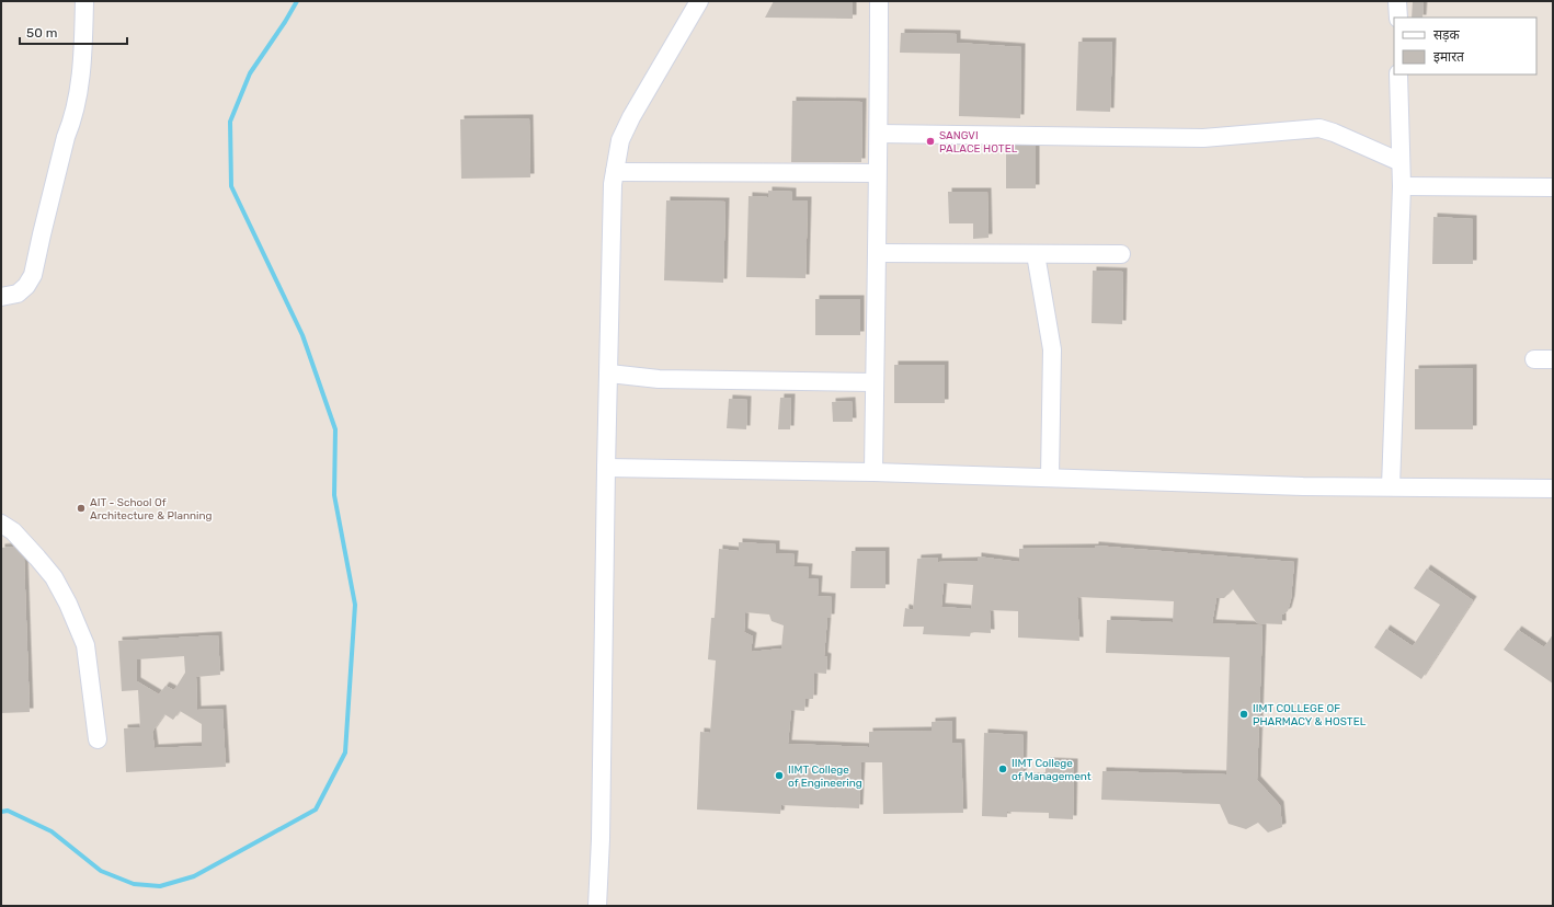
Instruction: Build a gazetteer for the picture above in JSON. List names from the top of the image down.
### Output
{
  "places": [
    "SANGVI PALACE HOTEL",
    "AIT - School Of Architecture & Planning",
    "IIMT COLLEGE OF PHARMACY & HOSTEL",
    "IIMT College of Management",
    "IIMT College of Engineering"
  ],
  "legend": ["सड़क", "इमारत"],
  "scale_bar": "50 m"
}
